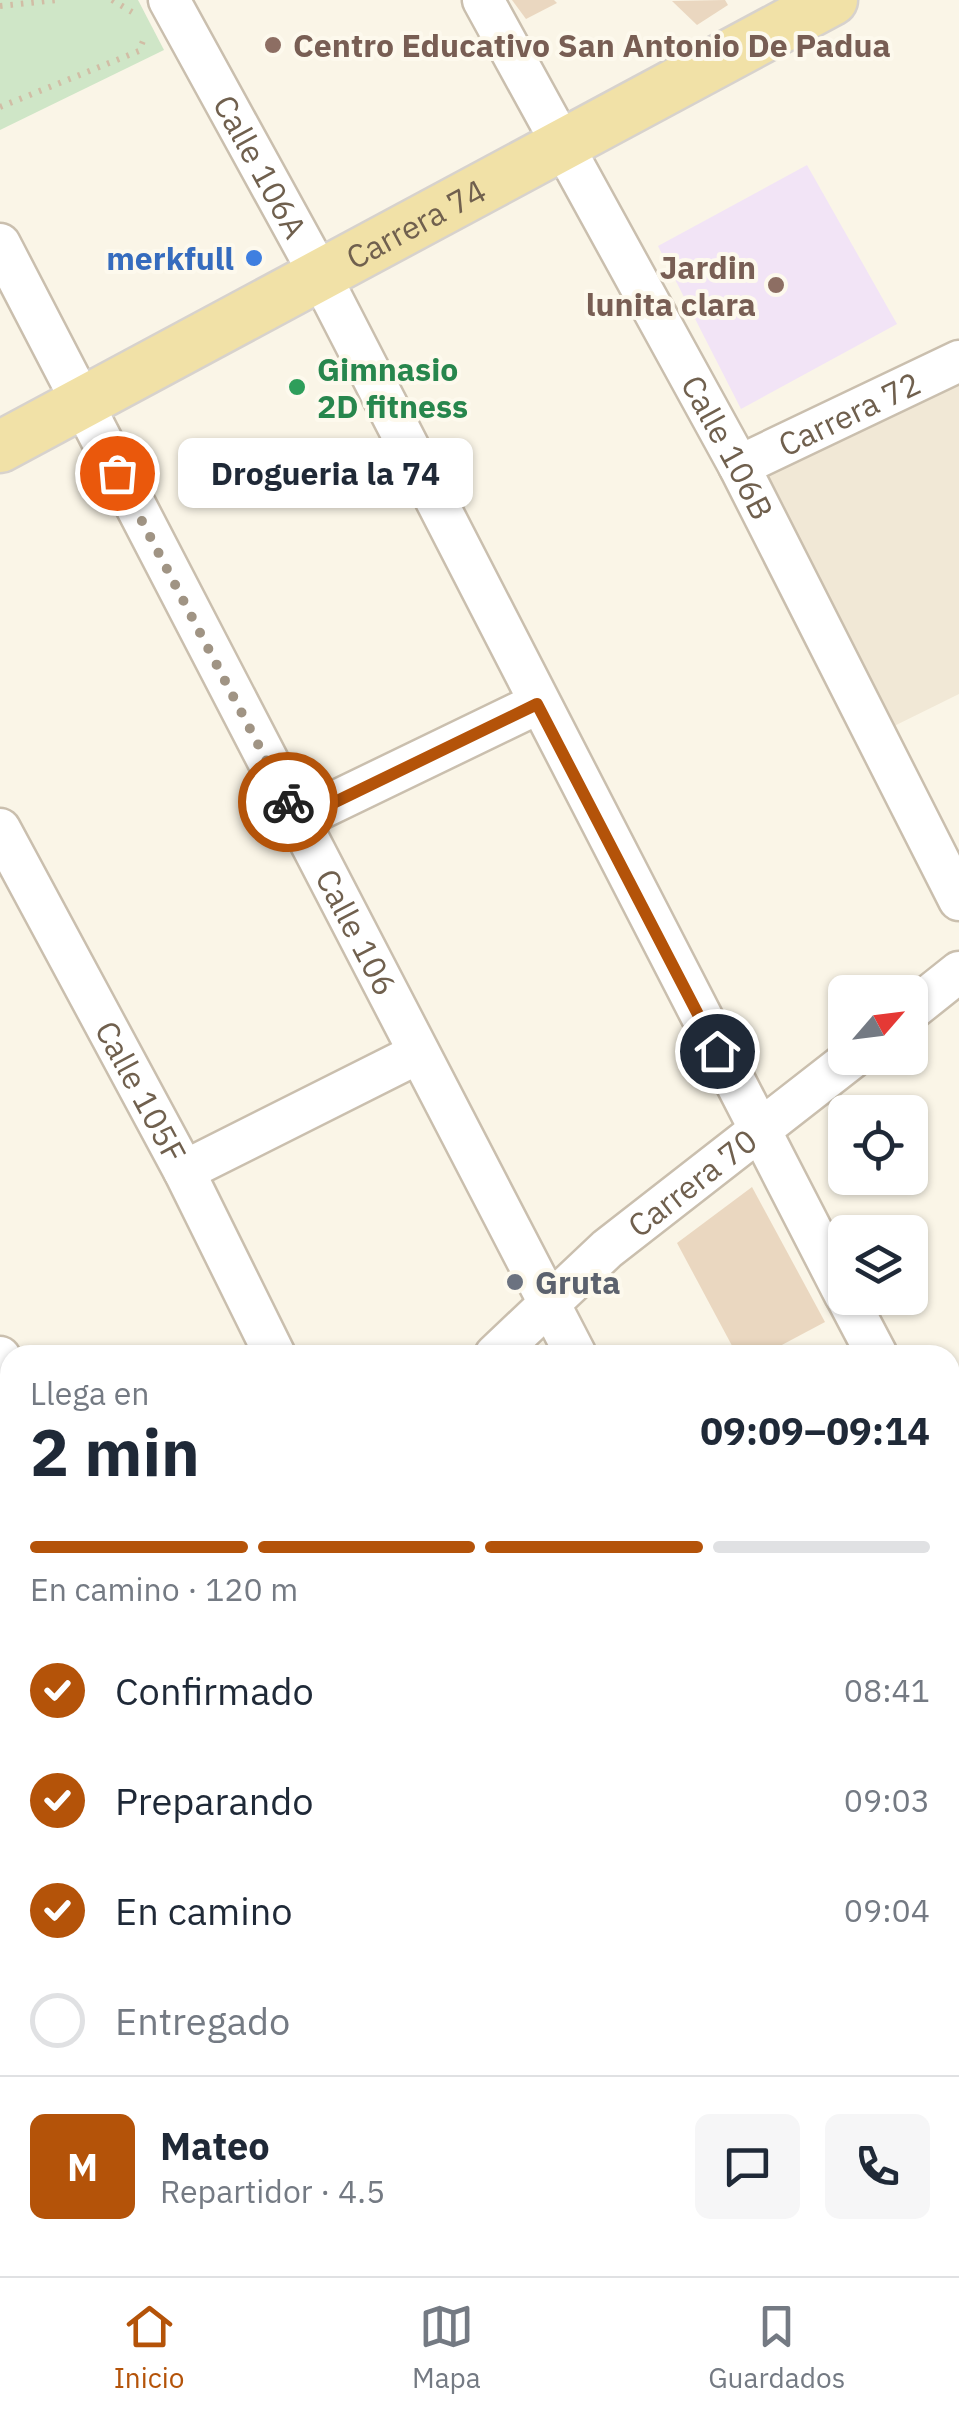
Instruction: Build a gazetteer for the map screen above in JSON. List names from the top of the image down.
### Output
{
  "streets": {
    "main road": ["Carrera 74"],
    "street": [
      "Calle 106A",
      "Carrera 72",
      "Calle 106B",
      "Calle 106",
      "Calle 105F",
      "Carrera 70"
    ]
  },
  "crossings": [
    ["Calle 106A", "Carrera 74"],
    ["Calle 106A", "Carrera 70"],
    ["Carrera 74", "Calle 106B"],
    ["Carrera 74", "Calle 106"],
    ["Carrera 72", "Calle 106B"],
    ["Calle 106", "Carrera 70"]
  ],
  "places": [
    "Centro Educativo San Antonio De Padua",
    "merkfull",
    "Jardin lunita clara",
    "Gimnasio 2D fitness",
    "Drogueria la 74",
    "Gruta"
  ],
  "north": "top right",
  "page": {
    "bubble": "Drogueria la 74",
    "heading": ["2 min", "Llega en", "09:09–09:14"],
    "panel": ["Mateo", "Repartidor · 4.5"],
    "bar": "En camino · 120 m",
    "list": [
      ["Confirmado", "08:41"],
      ["Preparando", "09:03"],
      ["En camino", "09:04"],
      "Entregado"
    ],
    "round": "M",
    "tabs": ["Inicio", "Mapa", "Guardados"]
  }
}
